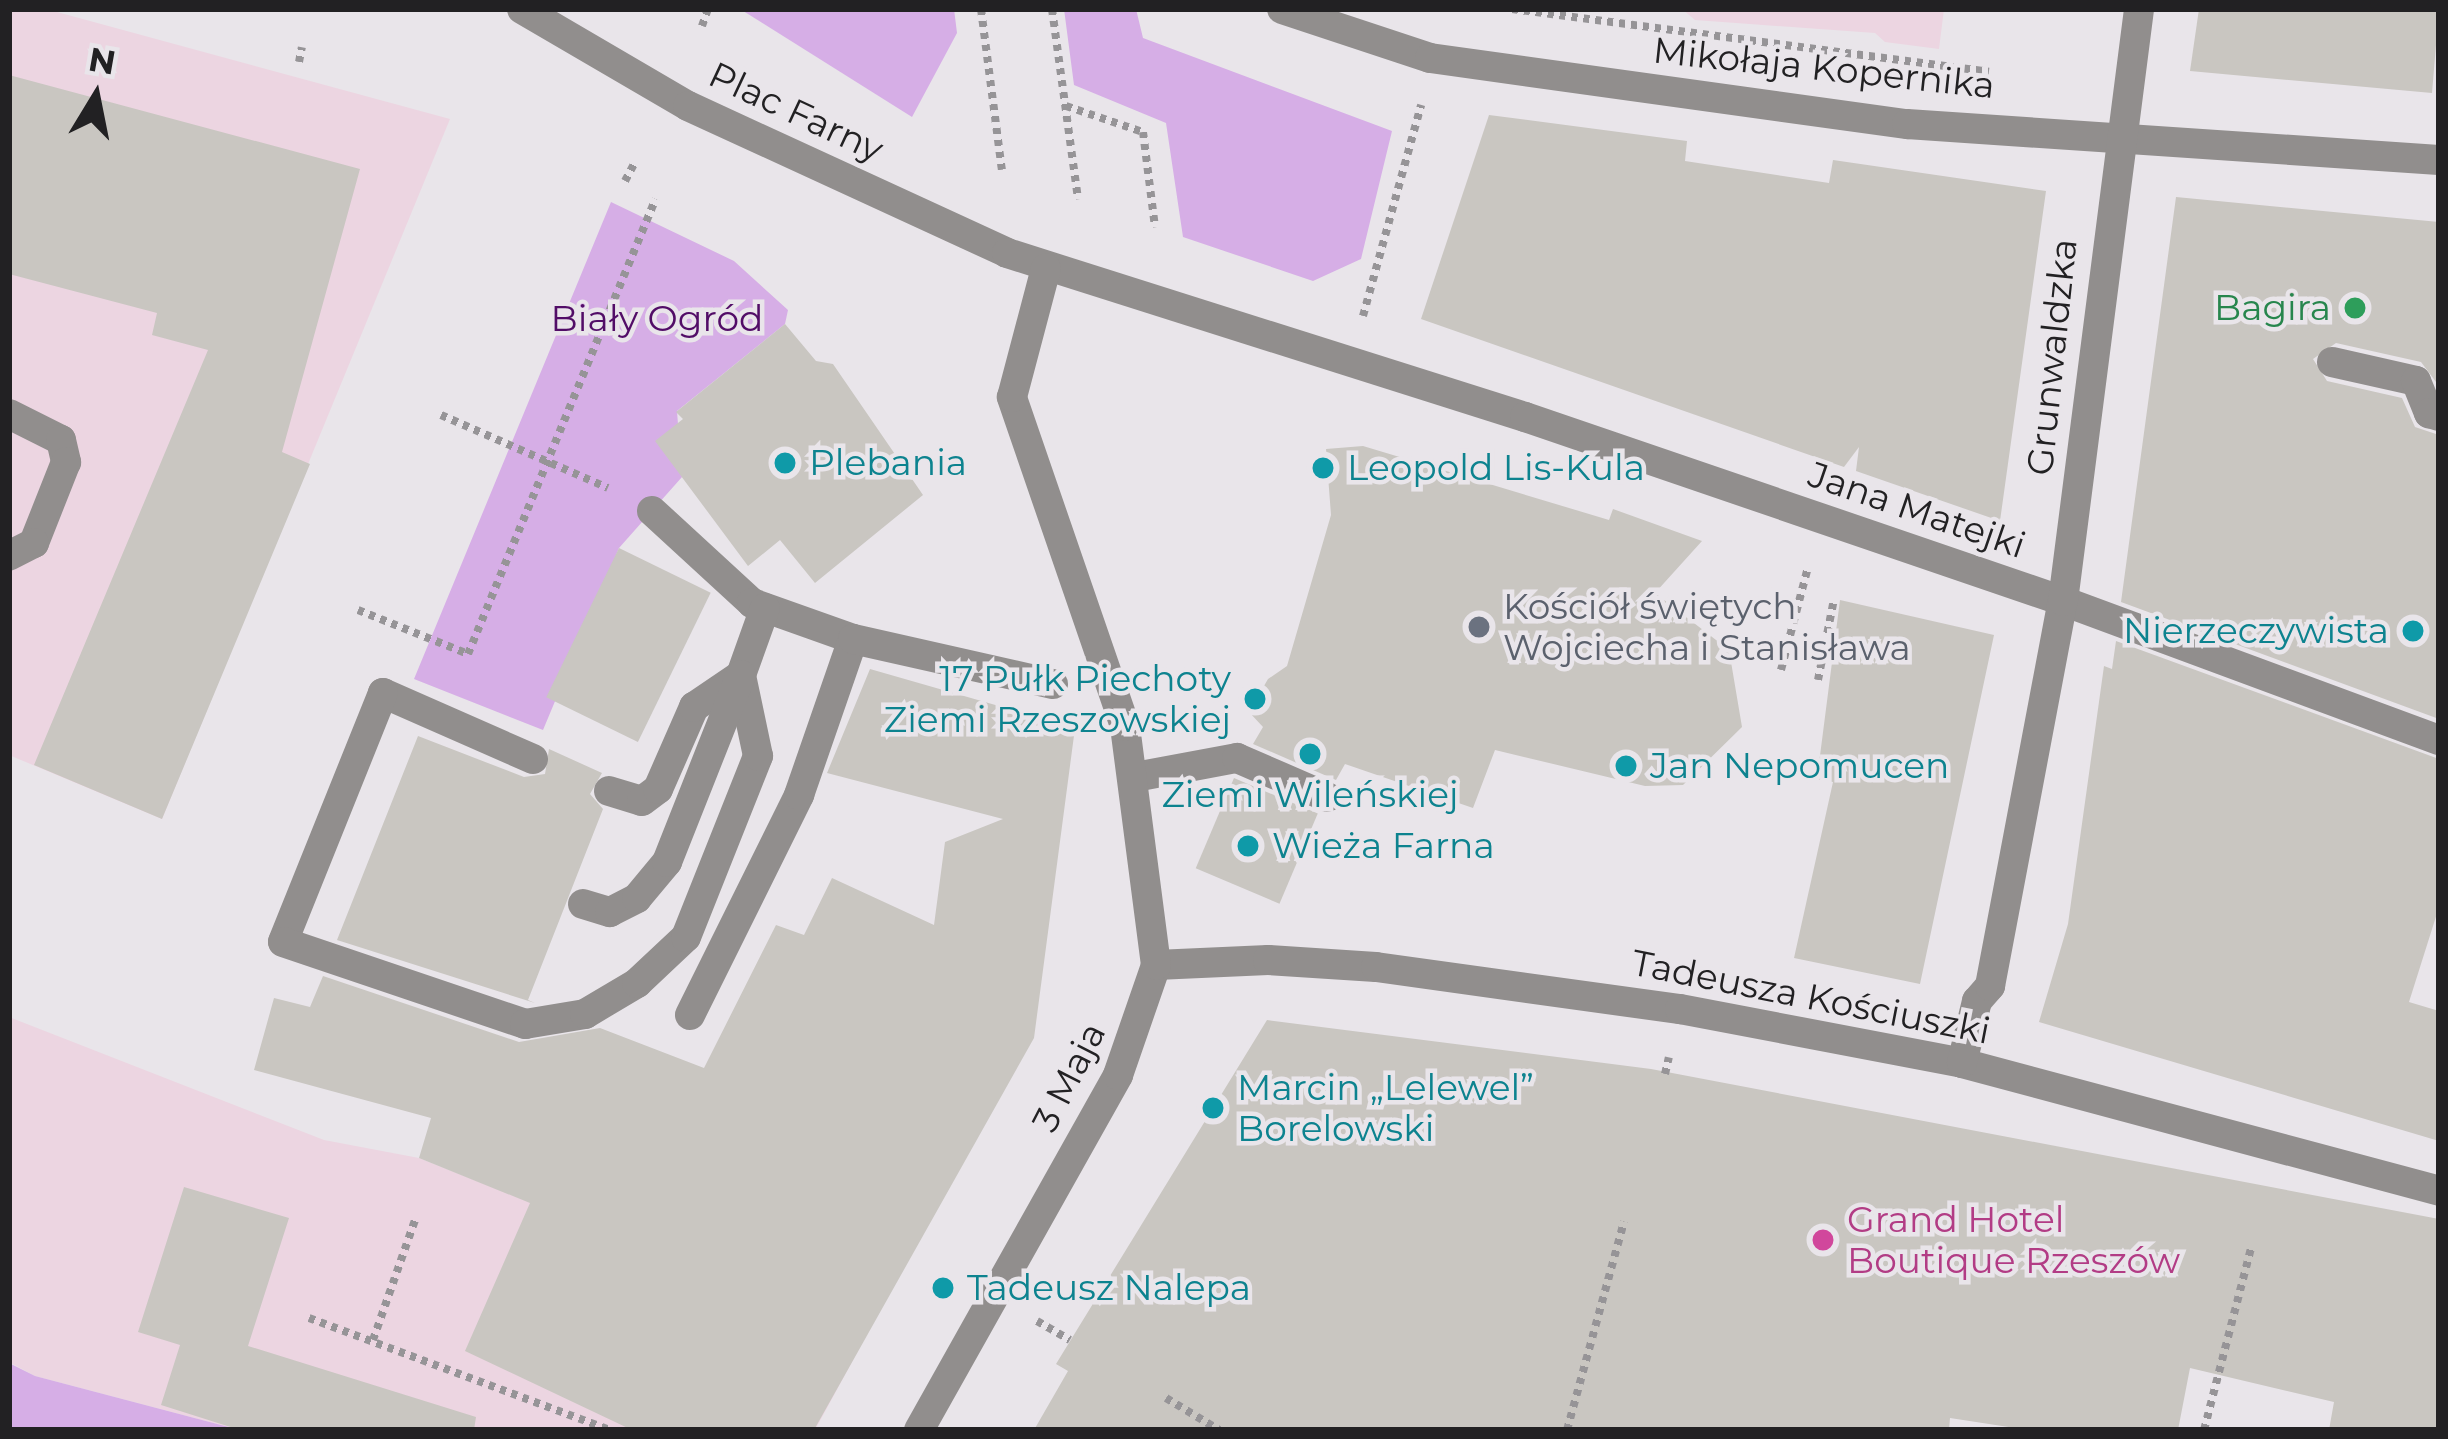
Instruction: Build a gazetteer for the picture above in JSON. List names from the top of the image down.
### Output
{
  "streets": {
    "street": [
      "Mikołaja Kopernika",
      "Plac Farny",
      "Grunwaldzka",
      "Jana Matejki",
      "Tadeusza Kościuszki",
      "3 Maja"
    ]
  },
  "crossings": [
    ["Mikołaja Kopernika", "Grunwaldzka"],
    ["Plac Farny", "Jana Matejki"],
    ["Plac Farny", "3 Maja"],
    ["Grunwaldzka", "Jana Matejki"],
    ["Grunwaldzka", "Tadeusza Kościuszki"],
    ["Tadeusza Kościuszki", "3 Maja"]
  ],
  "parks": ["Biały Ogród"],
  "places": [
    "Bagira",
    "Plebania",
    "Leopold Lis-Kula",
    "Kościół świętych Wojciecha i Stanisława",
    "Nierzeczywista",
    "17 Pułk Piechoty Ziemi Rzeszowskiej",
    "Ziemi Wileńskiej",
    "Jan Nepomucen",
    "Wieża Farna",
    "Marcin „Lelewel” Borelowski",
    "Grand Hotel Boutique Rzeszów",
    "Tadeusz Nalepa"
  ],
  "north": "top"
}
